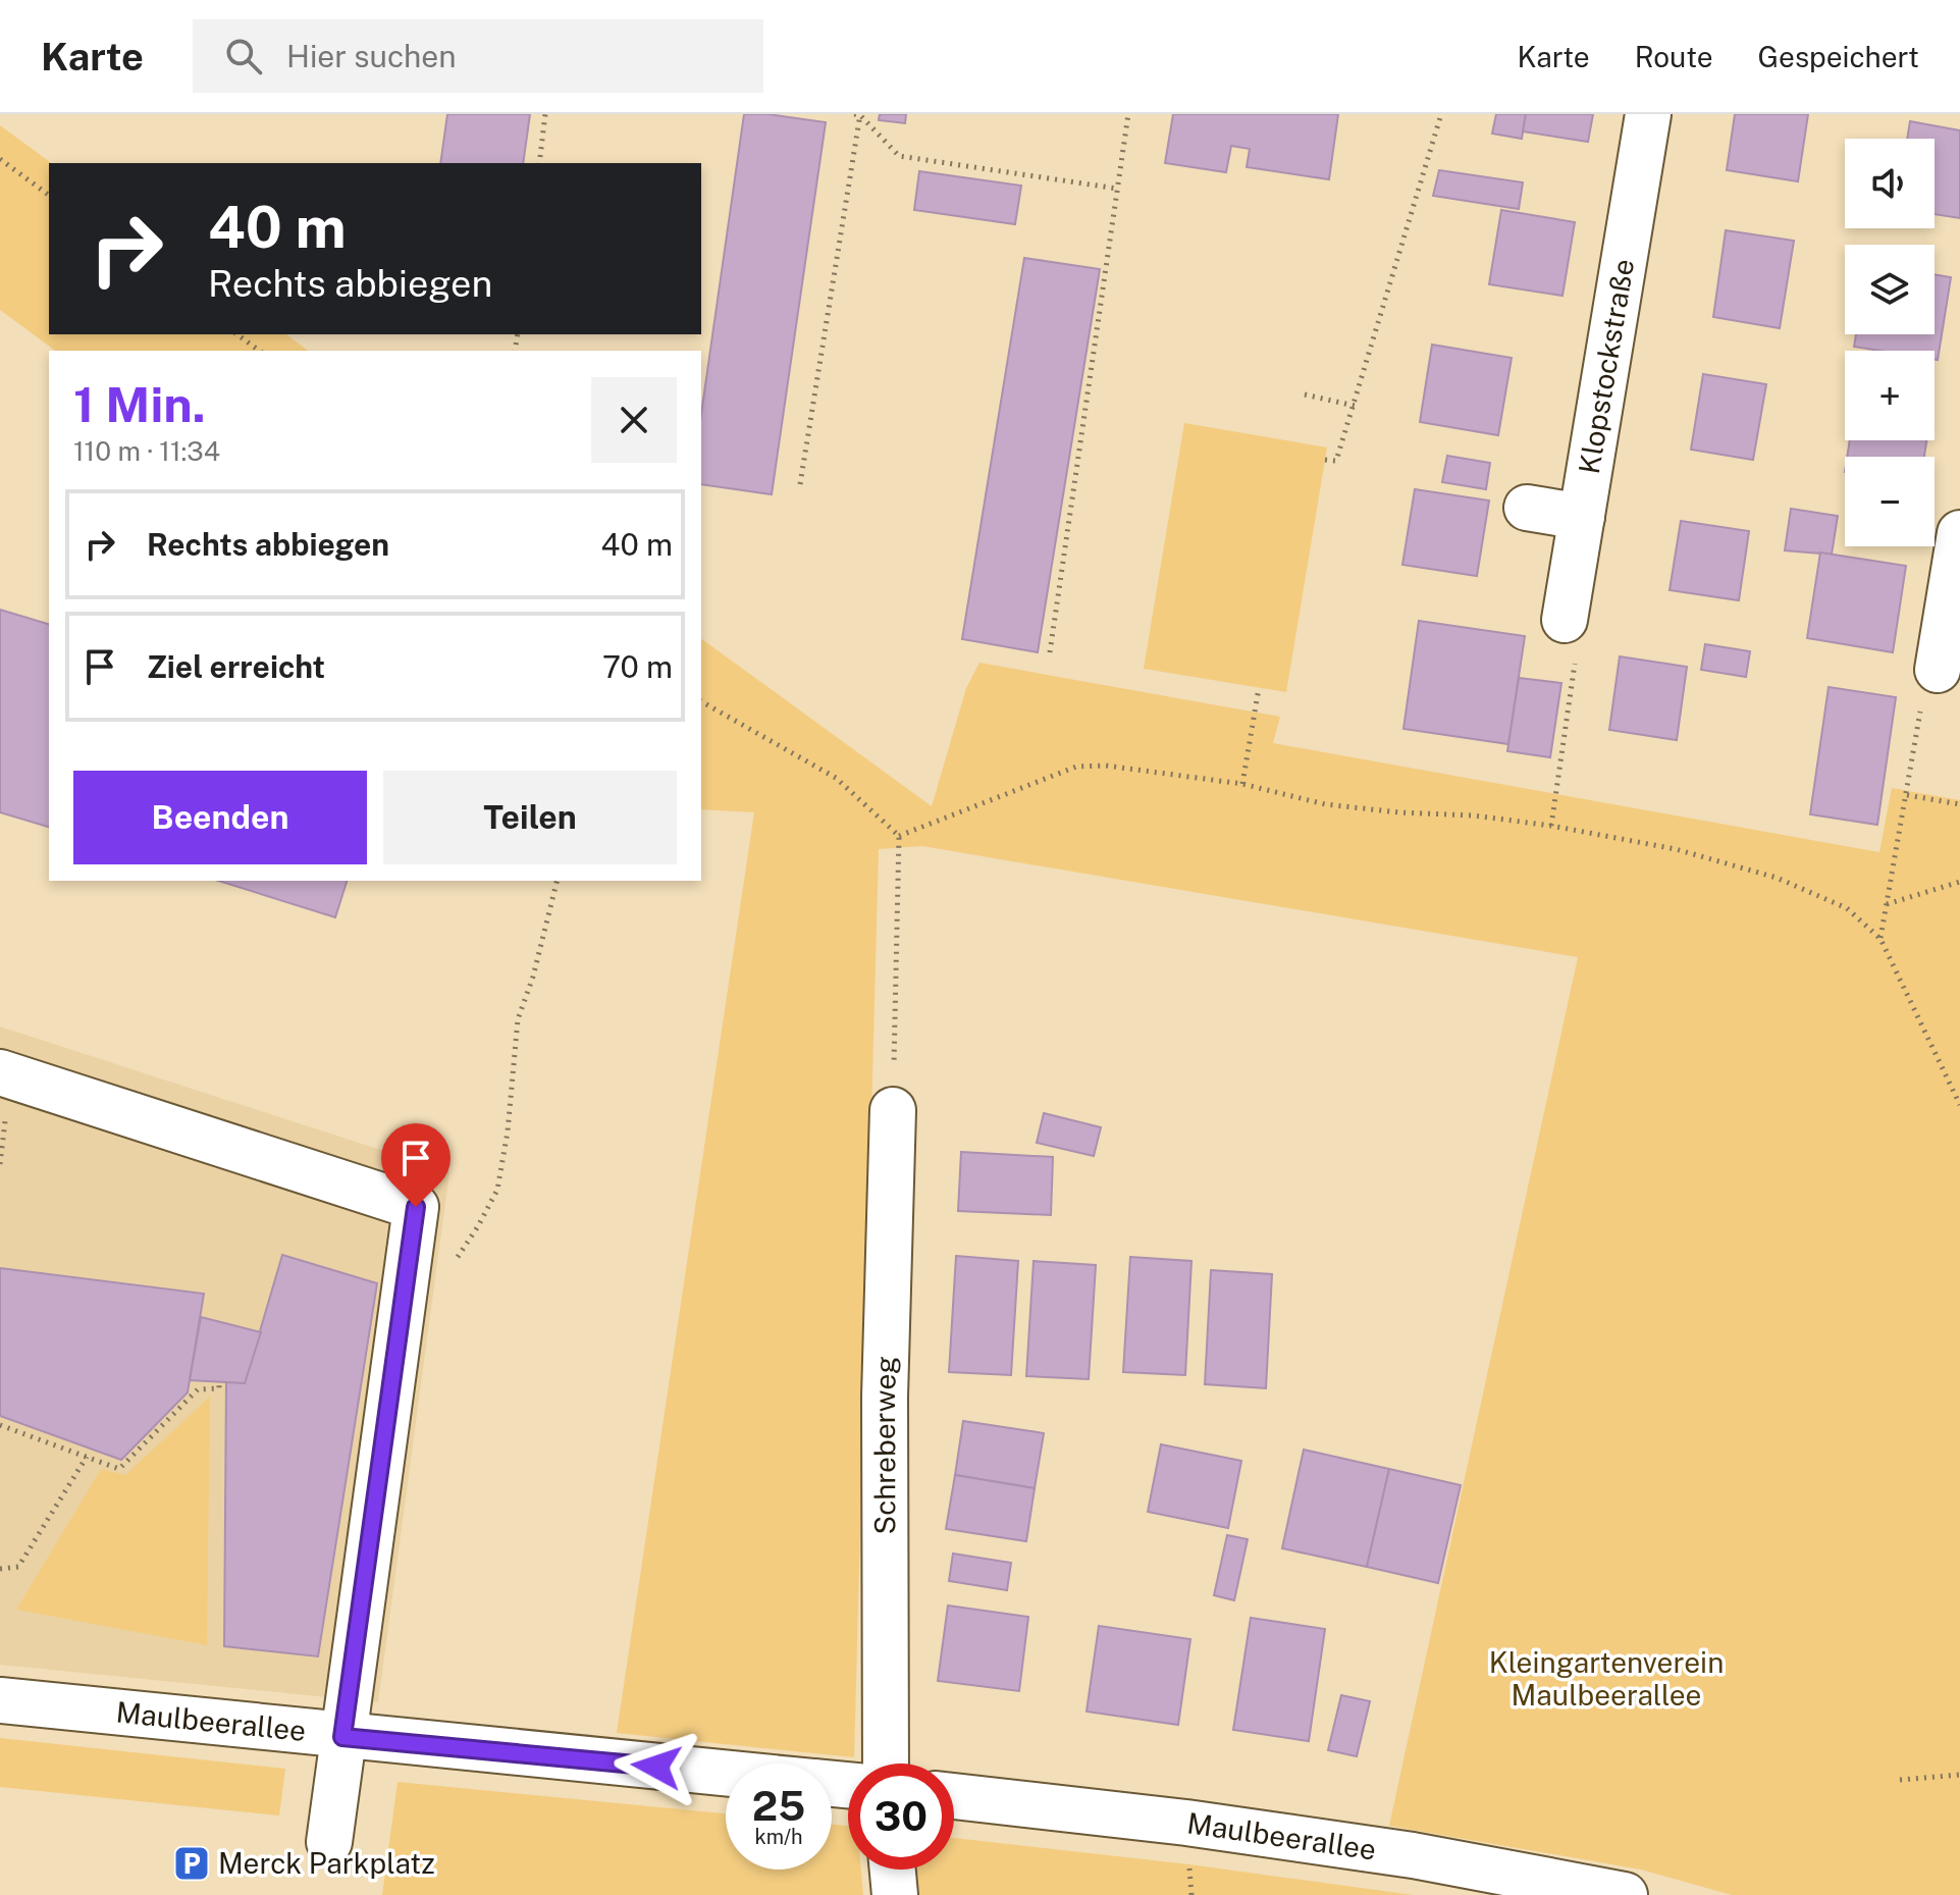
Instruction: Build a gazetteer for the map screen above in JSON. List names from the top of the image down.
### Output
{
  "streets": {
    "street": ["Klopstockstraße", "Schreberweg", "Maulbeerallee"]
  },
  "parks": ["Kleingartenverein Maulbeerallee"],
  "places": {
    "parking": ["Merck Parkplatz"]
  },
  "page": {
    "header": "Karte",
    "search": "Hier suchen",
    "nav": ["Karte", "Route", "Gespeichert"],
    "map_buttons": ["+", "−"],
    "turn": ["40 m", "Rechts abbiegen"],
    "heading": ["1 Min.", "110 m · 11:34"],
    "list": [
      {
        "name": "Rechts abbiegen",
        "value": "40 m"
      },
      {
        "name": "Ziel erreicht",
        "value": "70 m"
      }
    ],
    "buttons": ["Beenden", "Teilen"],
    "speed": "25 km/h",
    "limit": "30"
  }
}
